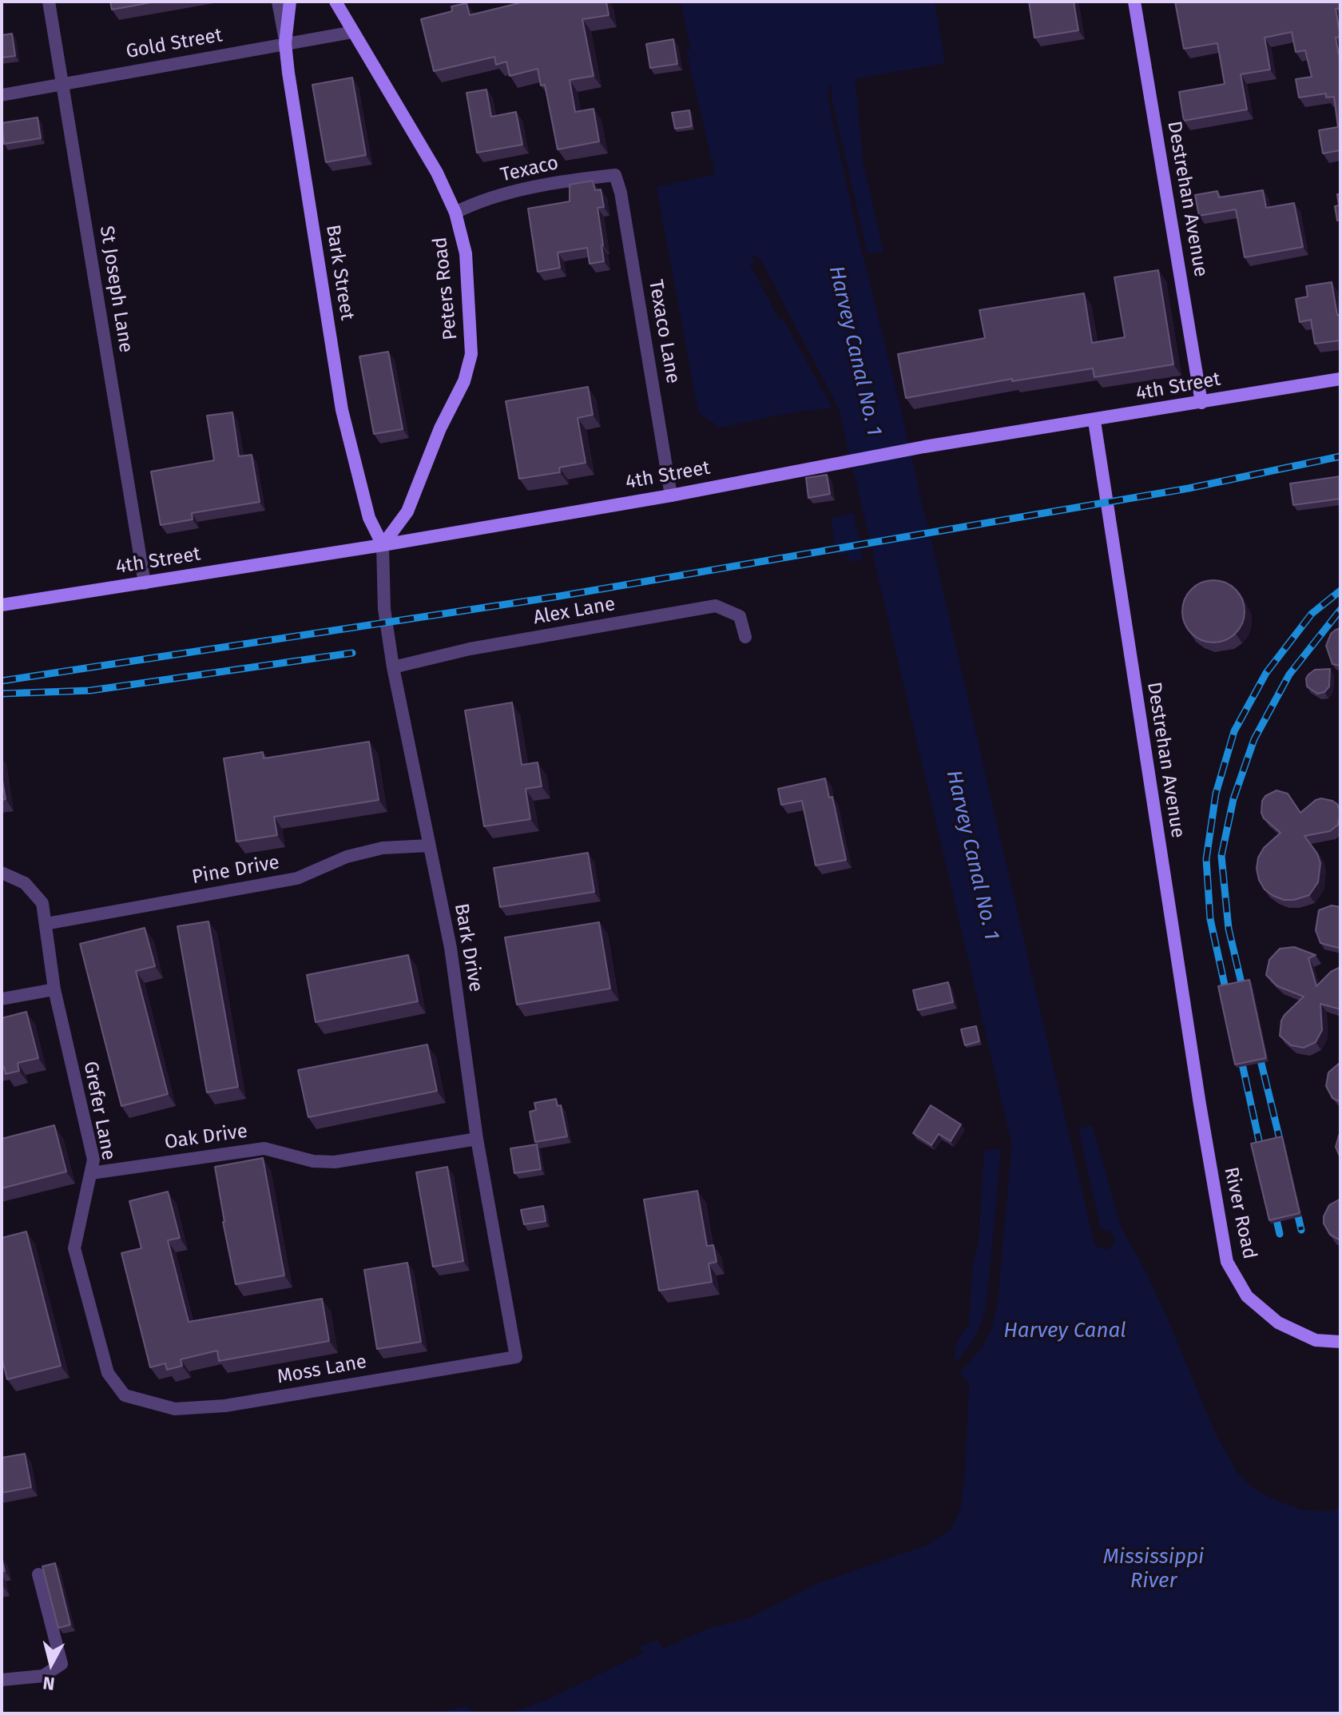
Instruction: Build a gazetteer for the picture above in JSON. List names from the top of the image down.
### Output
{
  "streets": {
    "main road": [
      "Destrehan Avenue",
      "Bark Street",
      "Peters Road",
      "4th Street",
      "River Road"
    ],
    "street": [
      "Gold Street",
      "Texaco",
      "St Joseph Lane",
      "Texaco Lane",
      "Alex Lane",
      "Pine Drive",
      "Bark Drive",
      "Grefer Lane",
      "Oak Drive",
      "Moss Lane"
    ]
  },
  "crossings": [
    ["Gold Street", "Bark Street"],
    ["Gold Street", "Peters Road"],
    ["Gold Street", "St Joseph Lane"],
    ["Texaco", "Peters Road"],
    ["Texaco", "Texaco Lane"],
    ["Destrehan Avenue", "4th Street"],
    ["Destrehan Avenue", "River Road"],
    ["Bark Street", "Peters Road"],
    ["Bark Street", "4th Street"],
    ["Bark Street", "Bark Drive"],
    ["Peters Road", "4th Street"],
    ["Peters Road", "Bark Drive"],
    ["St Joseph Lane", "4th Street"],
    ["Texaco Lane", "4th Street"],
    ["4th Street", "Bark Drive"],
    ["Alex Lane", "Bark Drive"],
    ["Pine Drive", "Bark Drive"],
    ["Pine Drive", "Grefer Lane"],
    ["Bark Drive", "Oak Drive"],
    ["Bark Drive", "Moss Lane"],
    ["Grefer Lane", "Oak Drive"],
    ["Grefer Lane", "Moss Lane"]
  ],
  "water": ["Harvey Canal No. 1", "Harvey Canal", "Mississippi River"],
  "north": "bottom"
}
